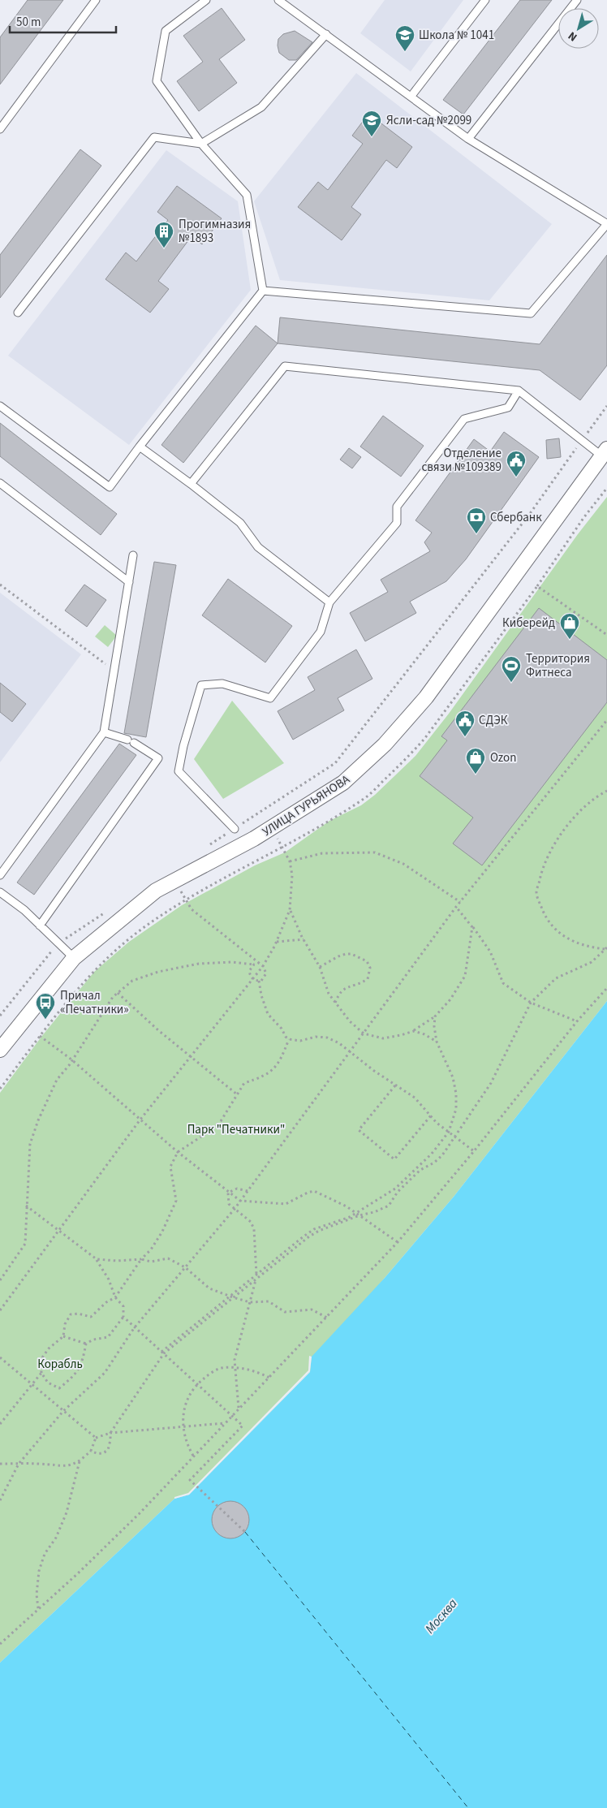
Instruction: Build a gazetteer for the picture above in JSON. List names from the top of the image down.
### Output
{
  "streets": {
    "street": ["УЛИЦА ГУРЬЯНОВА"]
  },
  "water": ["Москва"],
  "parks": ["Парк \"Печатники\"", "Корабль"],
  "places": {
    "school or university": ["Школа № 1041", "Ясли-сад №2099"],
    "building": ["Прогимназия №1893"],
    "public building": ["Отделение связи №109389", "СДЭК"],
    "bank": ["Сбербанк"],
    "shop": ["Киберейд", "Ozon"],
    "sports": ["Территория Фитнеса"],
    "bus stop": ["Причал «Печатники»"]
  },
  "scale_bar": "50 m",
  "north": "bottom left"
}
